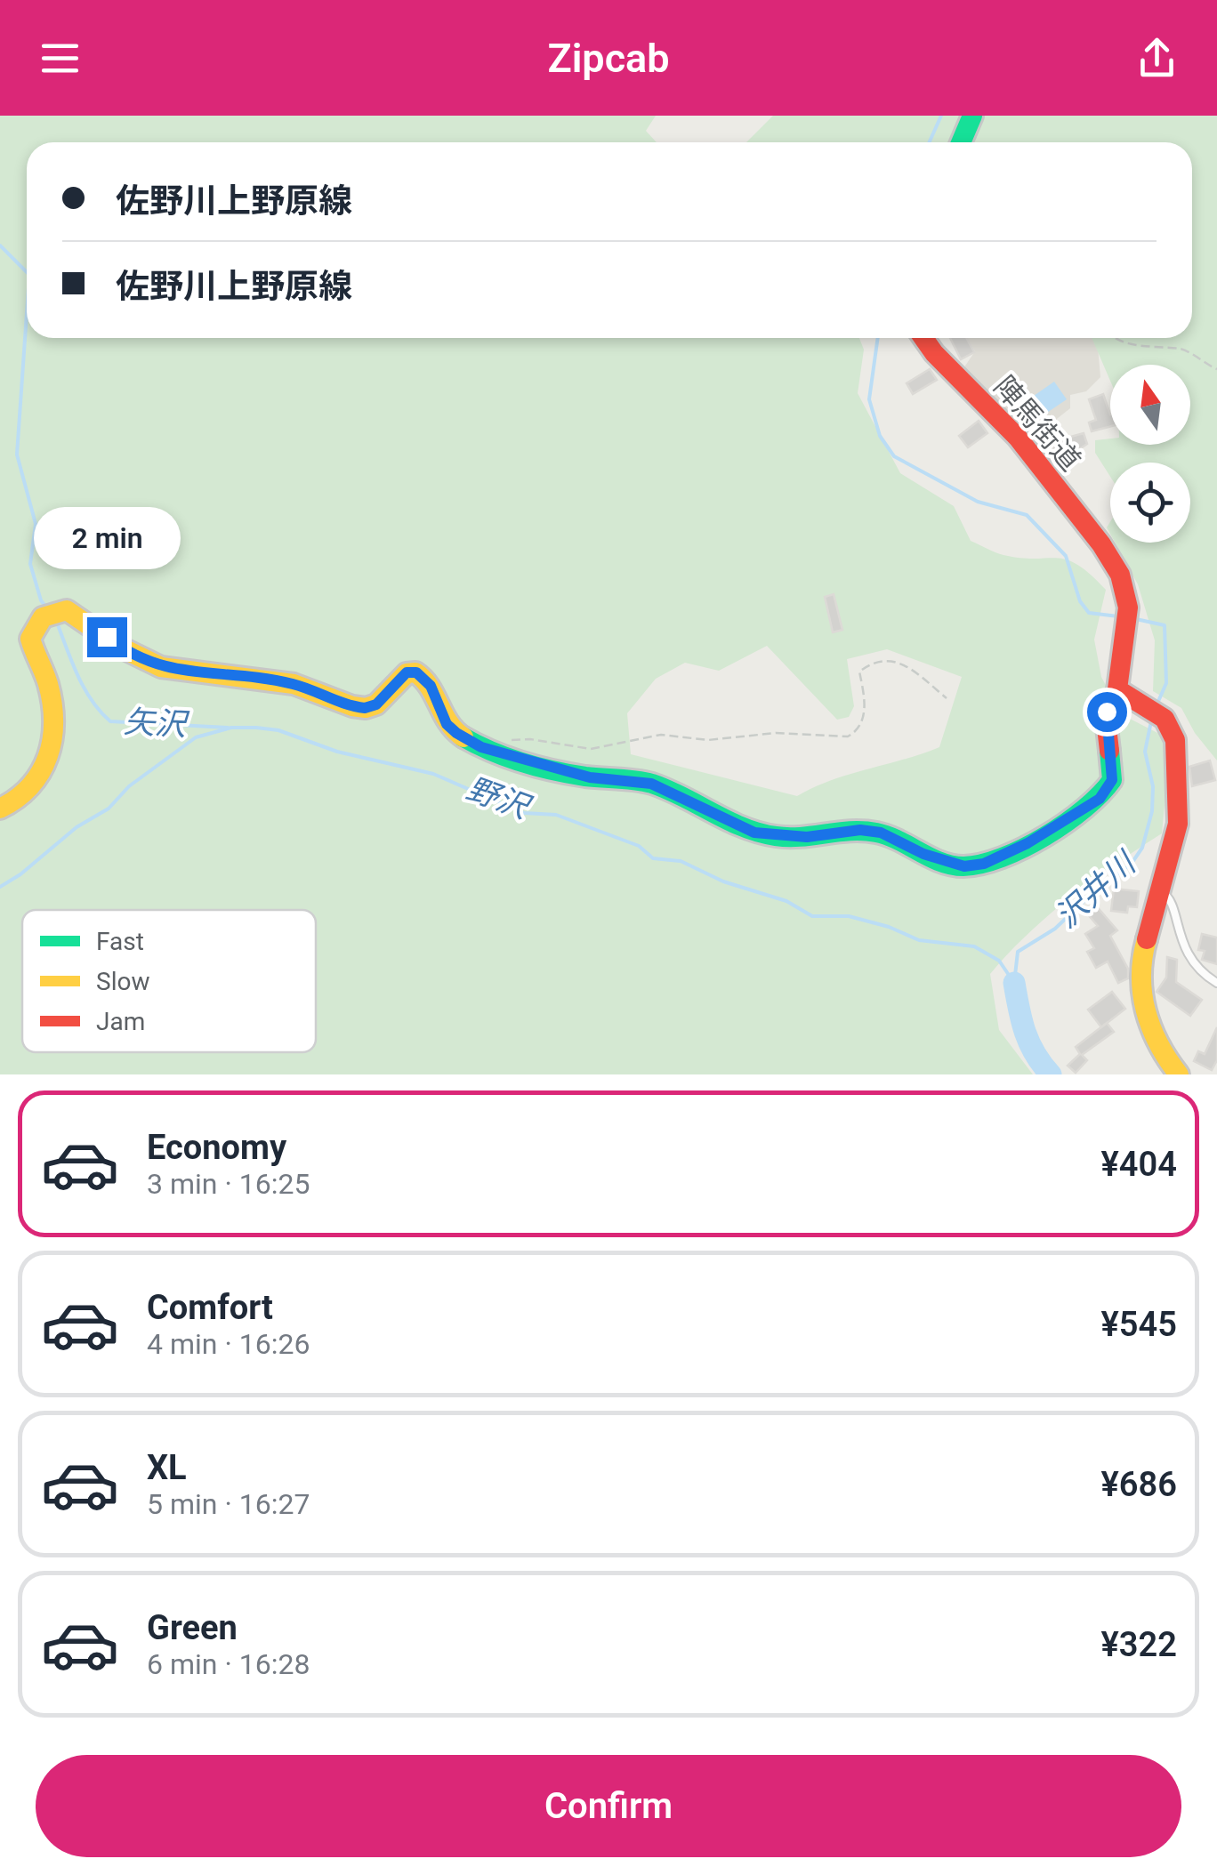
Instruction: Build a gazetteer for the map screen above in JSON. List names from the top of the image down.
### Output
{
  "streets": {
    "main road": ["陣馬街道"]
  },
  "water": ["矢沢", "野沢", "沢井川"],
  "legend": ["Fast", "Slow", "Jam"],
  "north": "top",
  "page": {
    "header": "Zipcab",
    "banner": ["佐野川上野原線", "佐野川上野原線"],
    "bubble": "2 min",
    "list": [
      {
        "name": "Economy",
        "note": "3 min · 16:25",
        "value": "¥404"
      },
      {
        "name": "Comfort",
        "note": "4 min · 16:26",
        "value": "¥545"
      },
      {
        "name": "XL",
        "note": "5 min · 16:27",
        "value": "¥686"
      },
      {
        "name": "Green",
        "note": "6 min · 16:28",
        "value": "¥322"
      }
    ],
    "buttons": "Confirm"
  }
}
